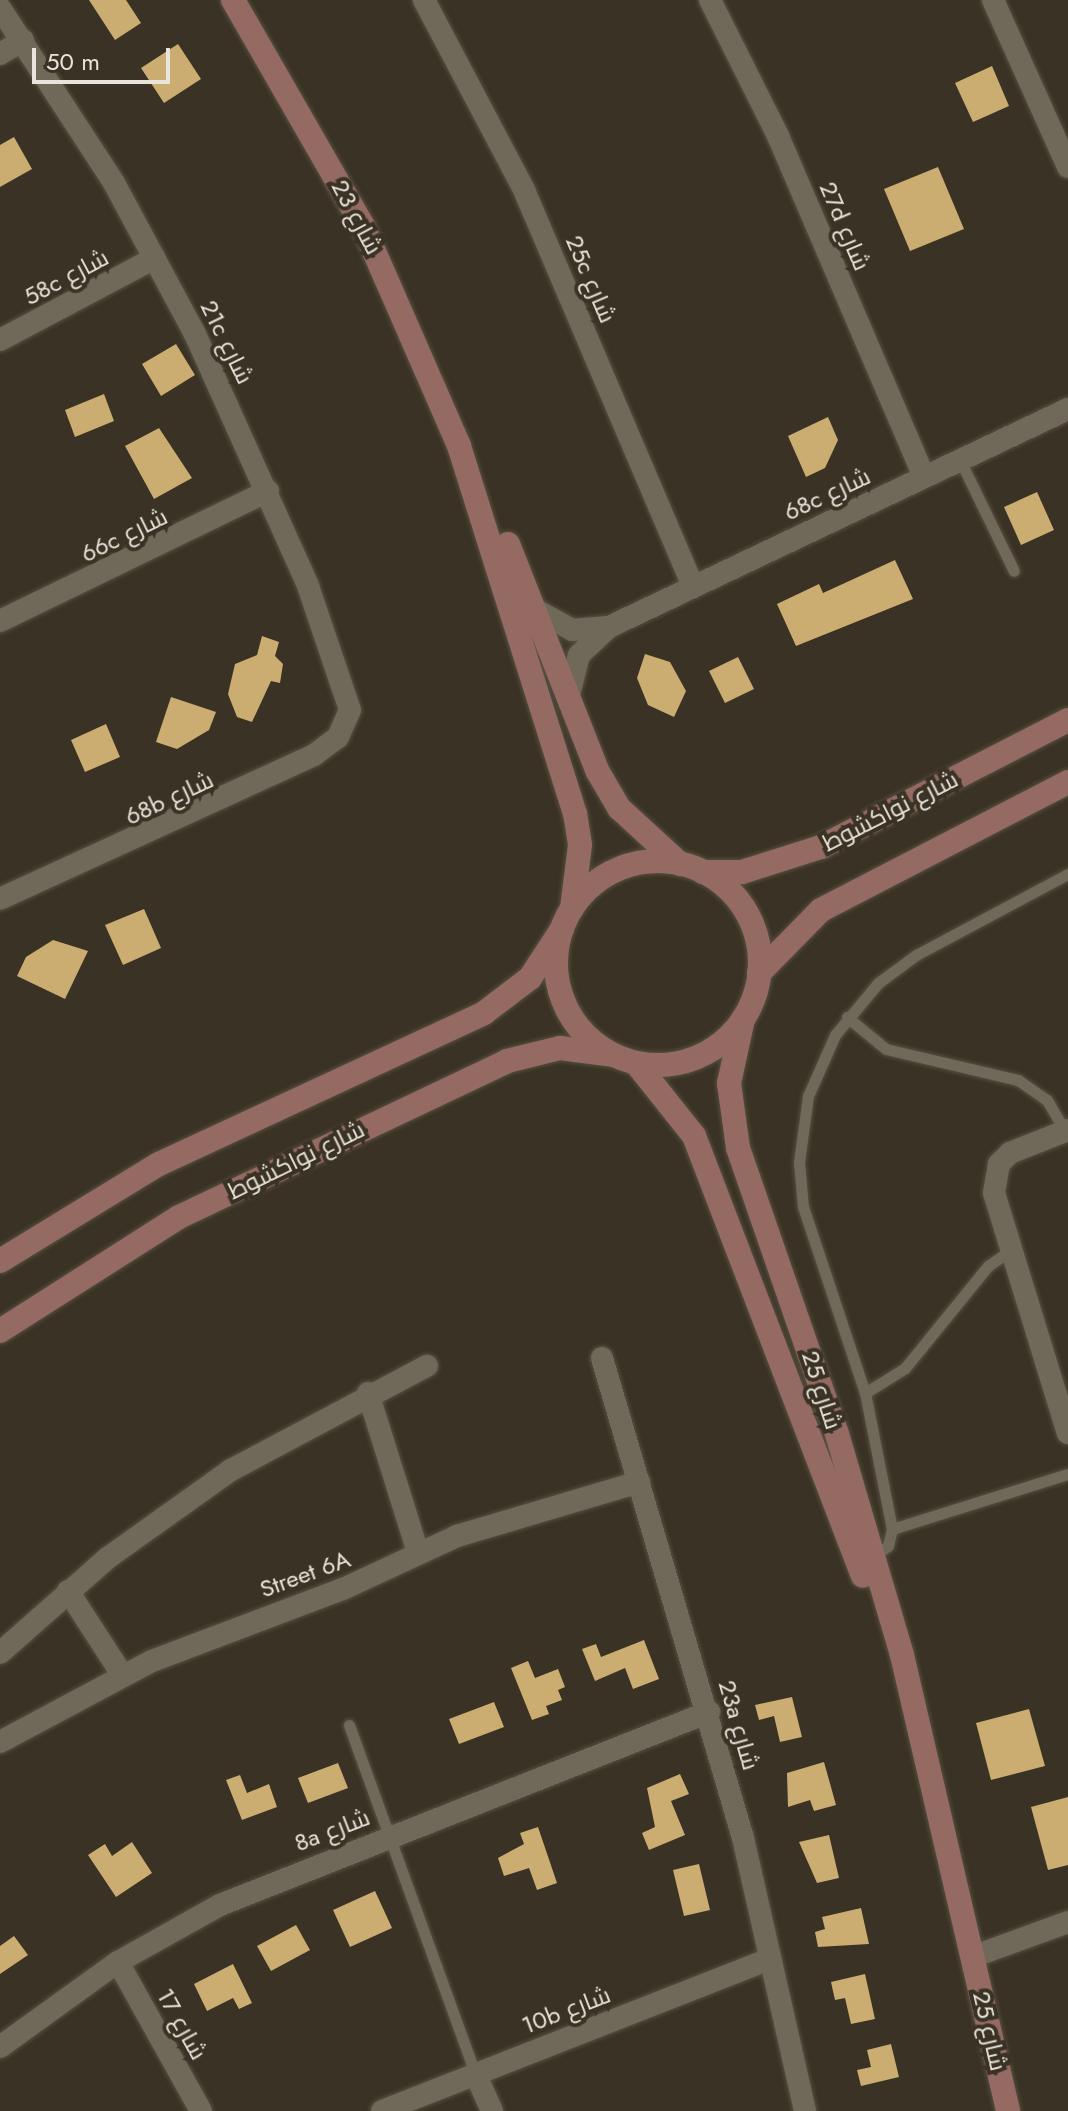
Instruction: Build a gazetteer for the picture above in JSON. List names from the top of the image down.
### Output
{
  "streets": {
    "street": [
      "شارع 23",
      "27d شارع",
      "58c شارع",
      "25c شارع",
      "21c شارع",
      "68c شارع",
      "66c شارع",
      "68b شارع",
      "شارع نواكشوط",
      "شارع 25",
      "Street 6A",
      "23a شارع",
      "8a شارع",
      "10b شارع",
      "شارع 17"
    ]
  },
  "crossings": [
    ["شارع 23", "68c شارع"],
    ["شارع 23", "شارع نواكشوط"],
    ["شارع 23", "شارع 25"],
    ["27d شارع", "68c شارع"],
    ["58c شارع", "21c شارع"],
    ["25c شارع", "68c شارع"],
    ["21c شارع", "66c شارع"],
    ["21c شارع", "68b شارع"],
    ["شارع نواكشوط", "شارع 25"],
    ["Street 6A", "23a شارع"],
    ["23a شارع", "8a شارع"],
    ["23a شارع", "10b شارع"],
    ["8a شارع", "شارع 17"]
  ],
  "scale_bar": "50 m"
}
